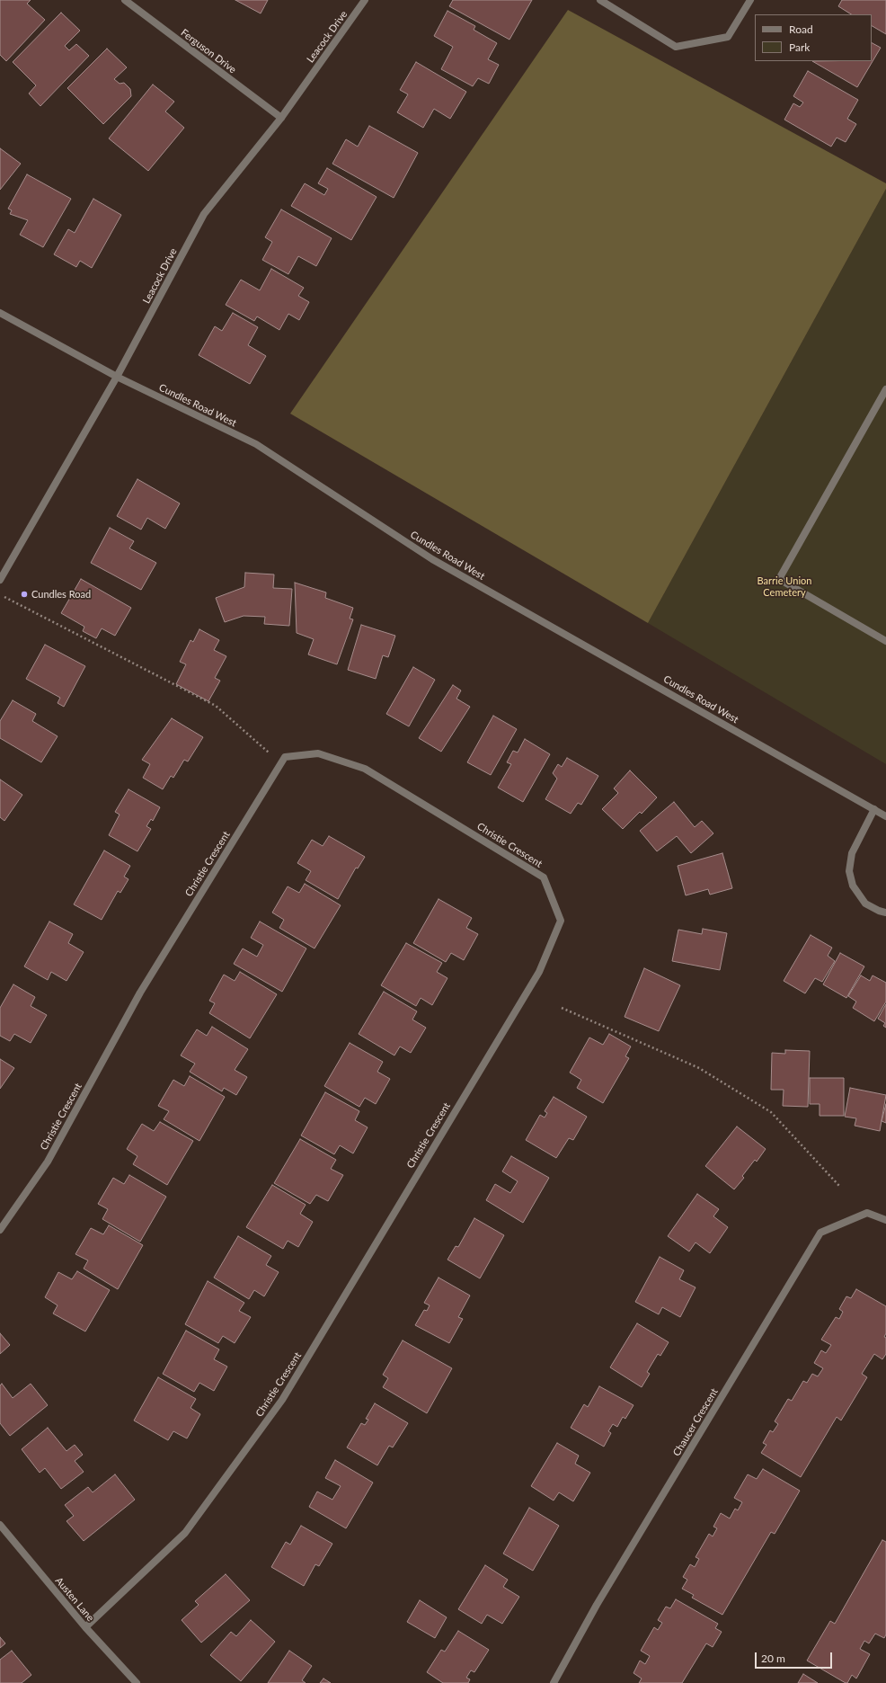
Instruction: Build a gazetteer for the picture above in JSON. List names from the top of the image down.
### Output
{
  "streets": {
    "street": [
      "Leacock Drive",
      "Ferguson Drive",
      "Cundles Road West",
      "Christie Crescent",
      "Chaucer Crescent",
      "Austen Lane"
    ]
  },
  "crossings": [
    ["Leacock Drive", "Ferguson Drive"],
    ["Leacock Drive", "Cundles Road West"],
    ["Christie Crescent", "Austen Lane"]
  ],
  "parks": ["Barrie Union Cemetery"],
  "places": ["Cundles Road"],
  "legend": ["Road", "Park"],
  "scale_bar": "20 m"
}
